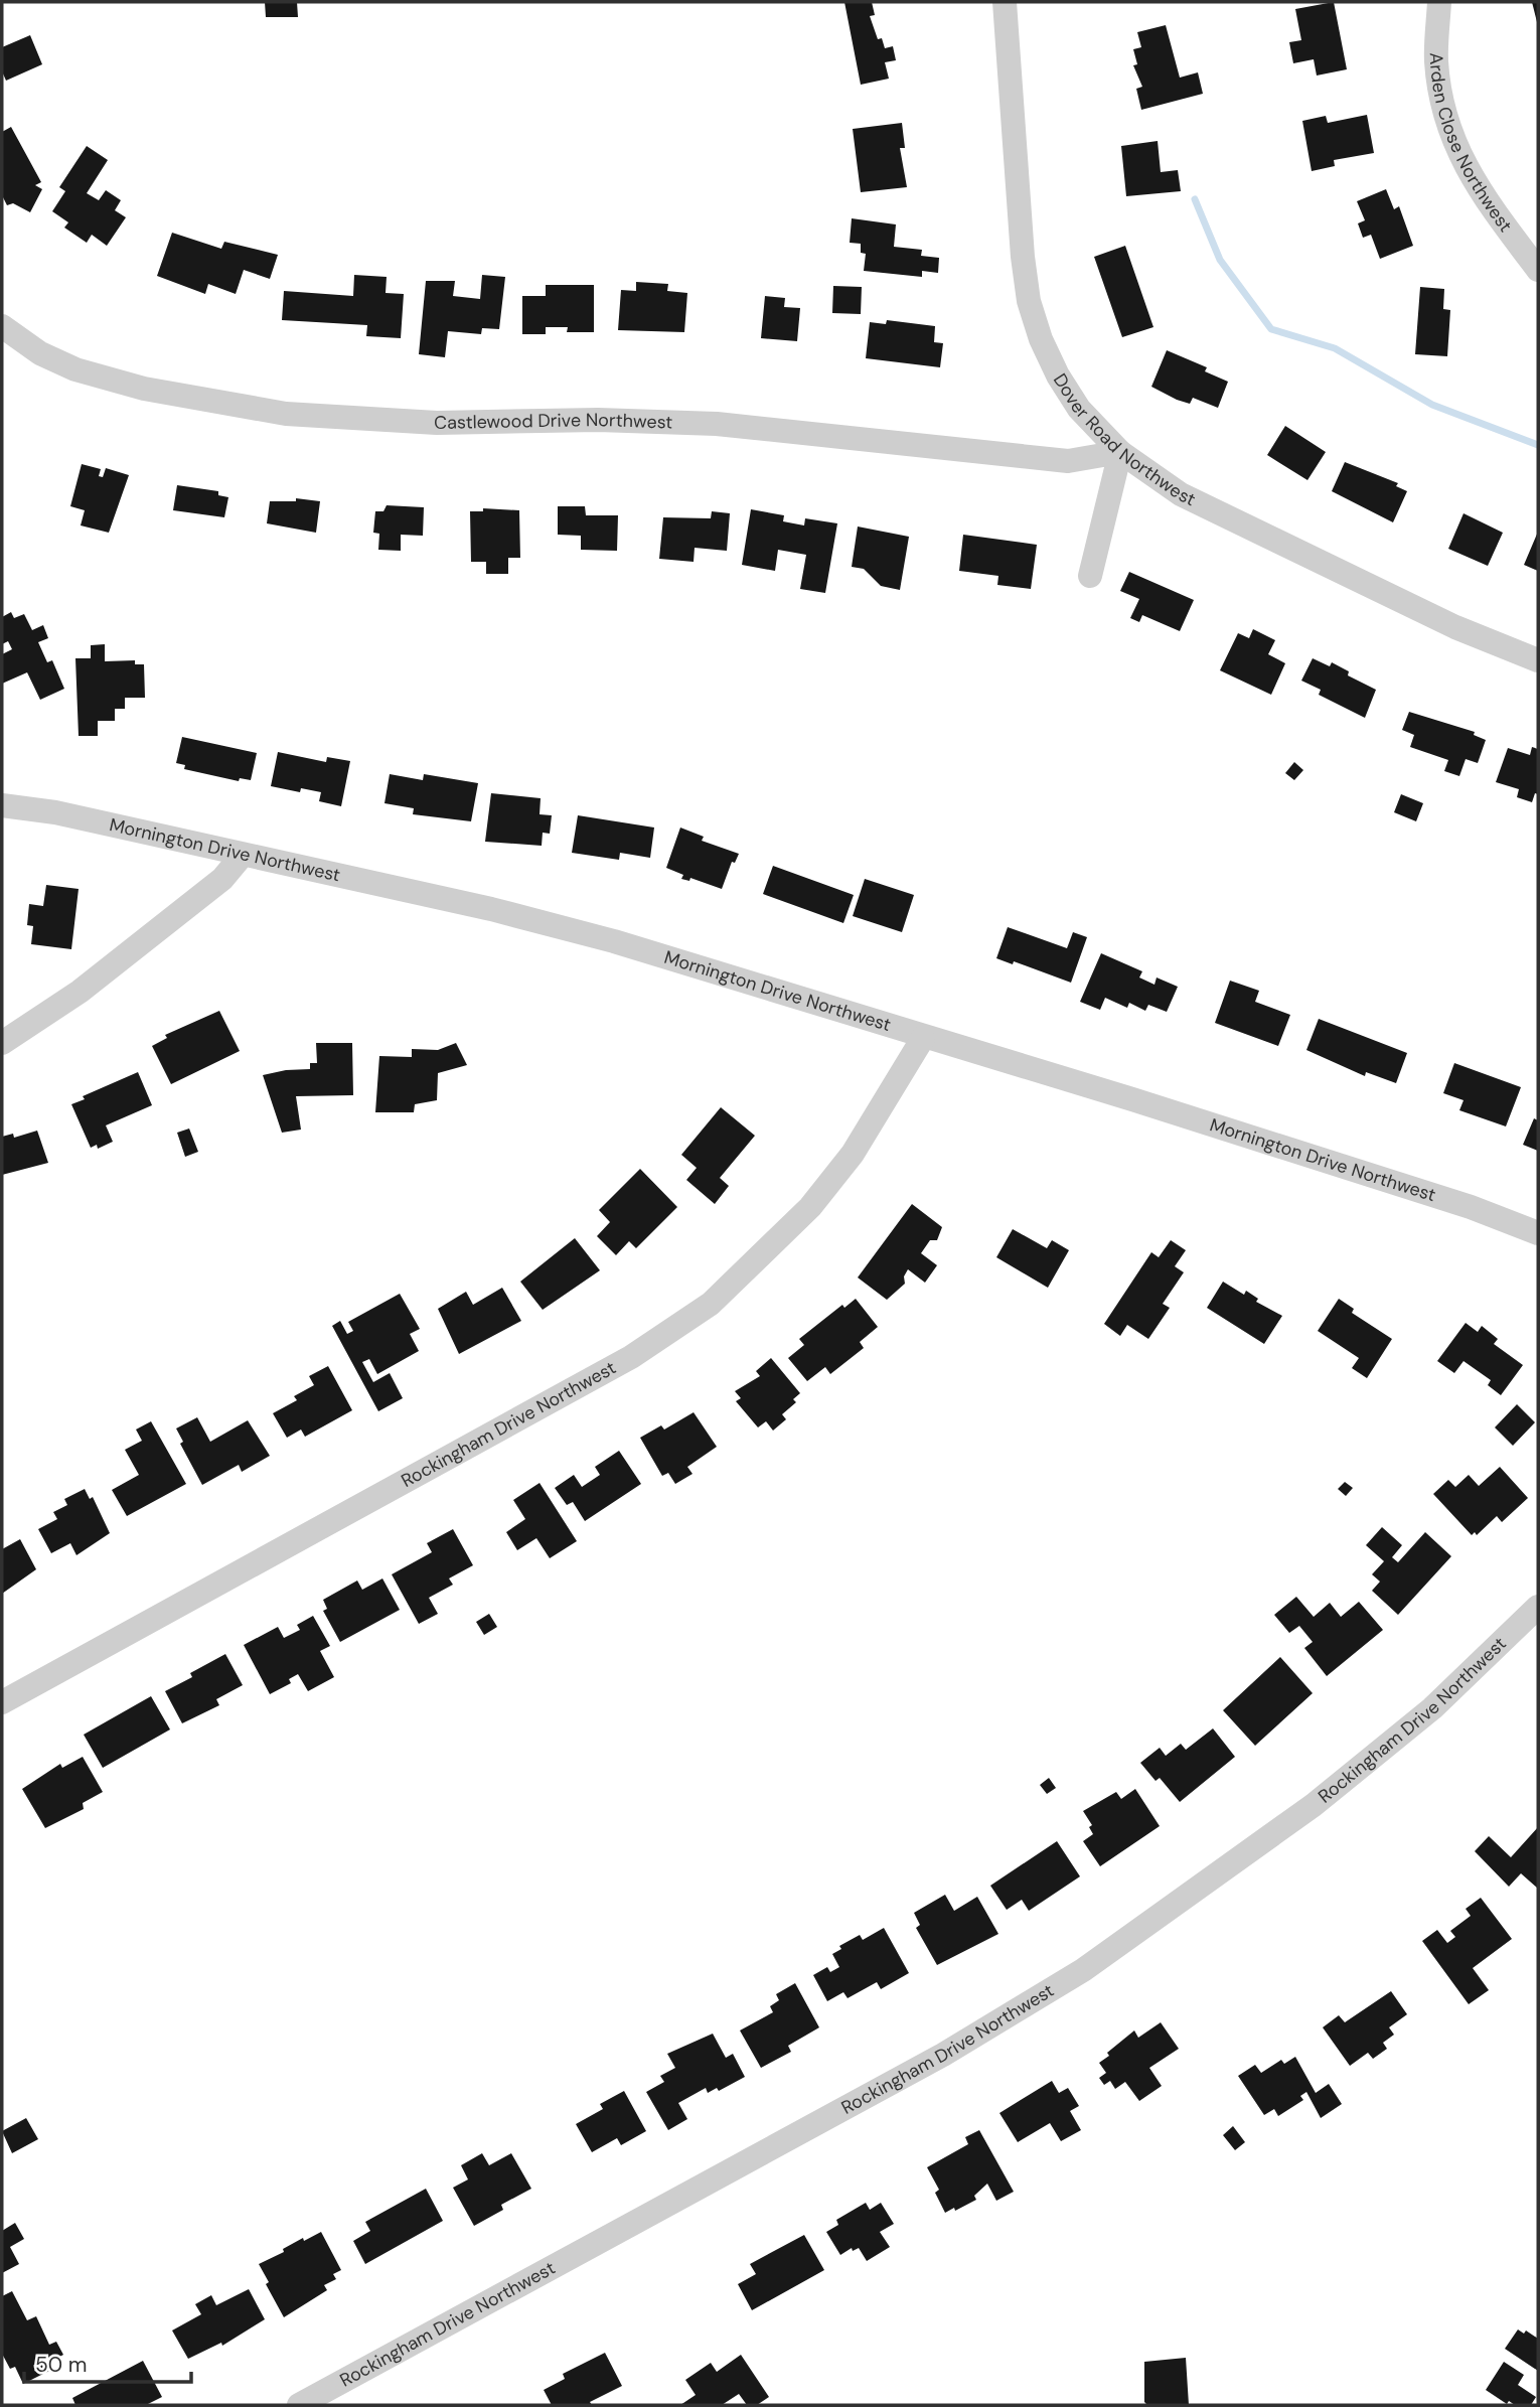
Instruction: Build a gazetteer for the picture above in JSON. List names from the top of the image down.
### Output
{
  "streets": {
    "street": [
      "Arden Close Northwest",
      "Castlewood Drive Northwest",
      "Dover Road Northwest",
      "Mornington Drive Northwest",
      "Rockingham Drive Northwest"
    ]
  },
  "crossings": [
    ["Castlewood Drive Northwest", "Dover Road Northwest"],
    ["Mornington Drive Northwest", "Rockingham Drive Northwest"]
  ],
  "scale_bar": "50 m"
}
